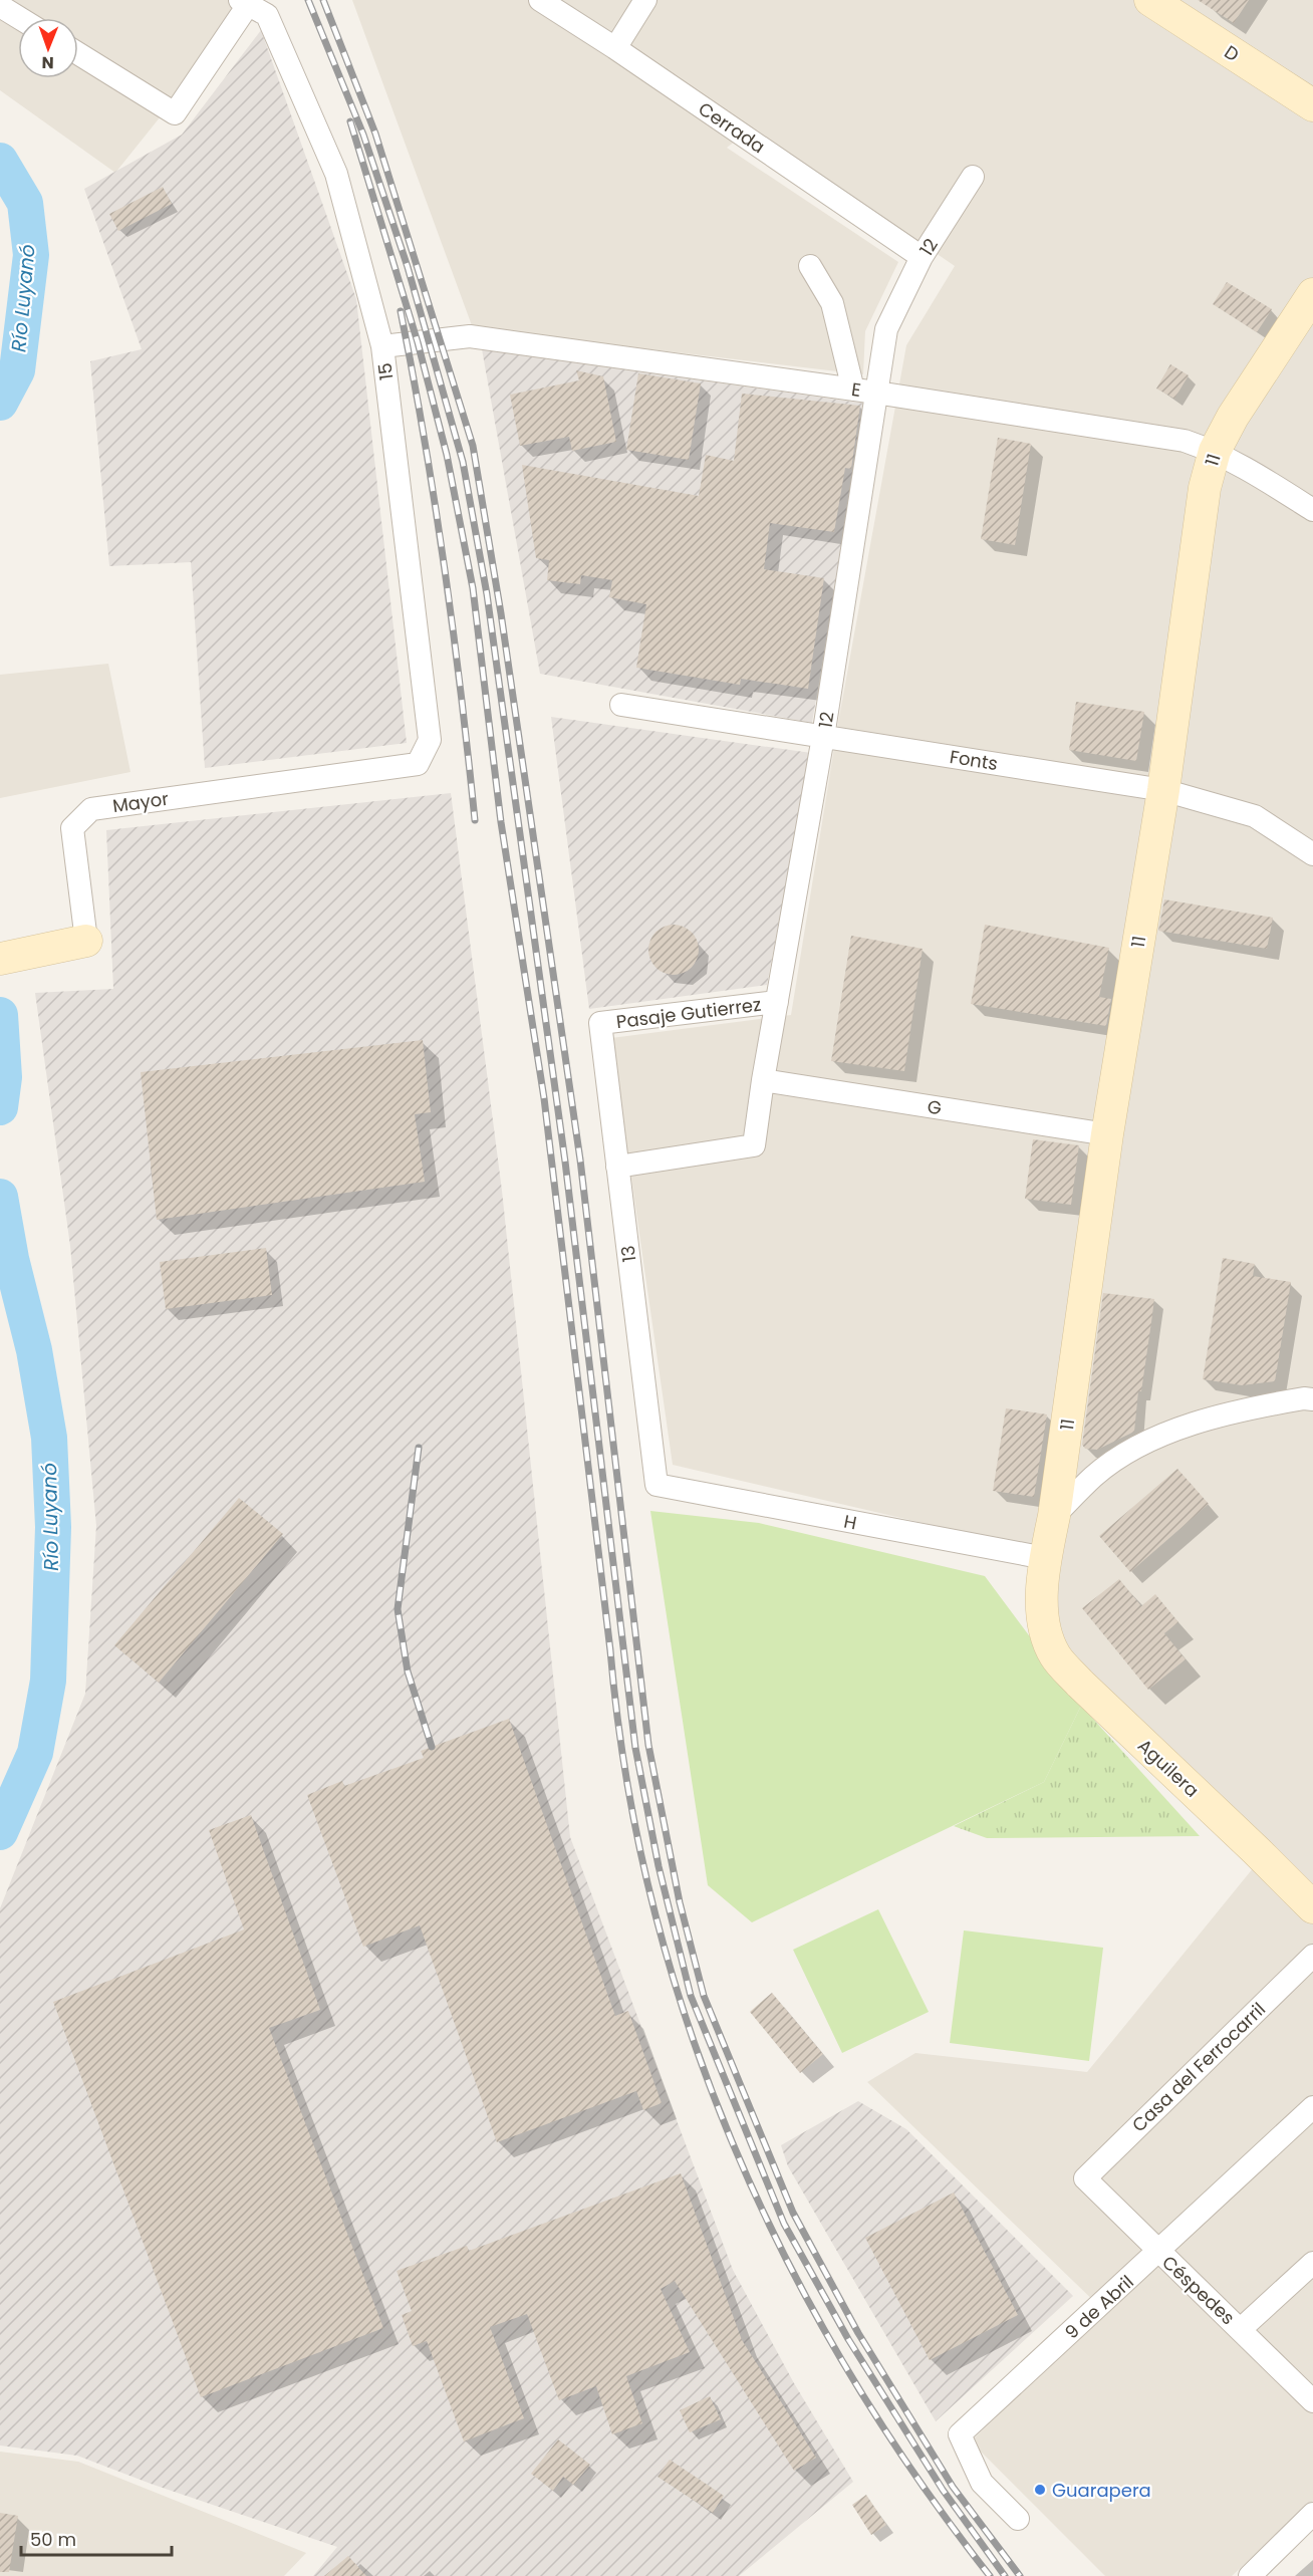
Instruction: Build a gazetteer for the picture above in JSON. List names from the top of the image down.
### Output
{
  "streets": {
    "street": [
      "D",
      "Cerrada",
      "12",
      "15",
      "E",
      "11",
      "Fonts",
      "Mayor",
      "Pasaje Gutierrez",
      "G",
      "13",
      "H",
      "Aguilera",
      "Casa del Ferrocarril",
      "Céspedes",
      "9 de Abril"
    ]
  },
  "crossings": [
    ["Cerrada", "12"],
    ["12", "E"],
    ["12", "Fonts"],
    ["12", "Pasaje Gutierrez"],
    ["12", "G"],
    ["12", "13"],
    ["15", "E"],
    ["15", "Mayor"],
    ["E", "11"],
    ["11", "Fonts"],
    ["11", "G"],
    ["11", "H"],
    ["11", "Aguilera"],
    ["Pasaje Gutierrez", "13"],
    ["13", "H"],
    ["Casa del Ferrocarril", "Céspedes"],
    ["Céspedes", "9 de Abril"]
  ],
  "water": ["Río Luyanó"],
  "places": ["Guarapera"],
  "scale_bar": "50 m",
  "north": "bottom"
}
